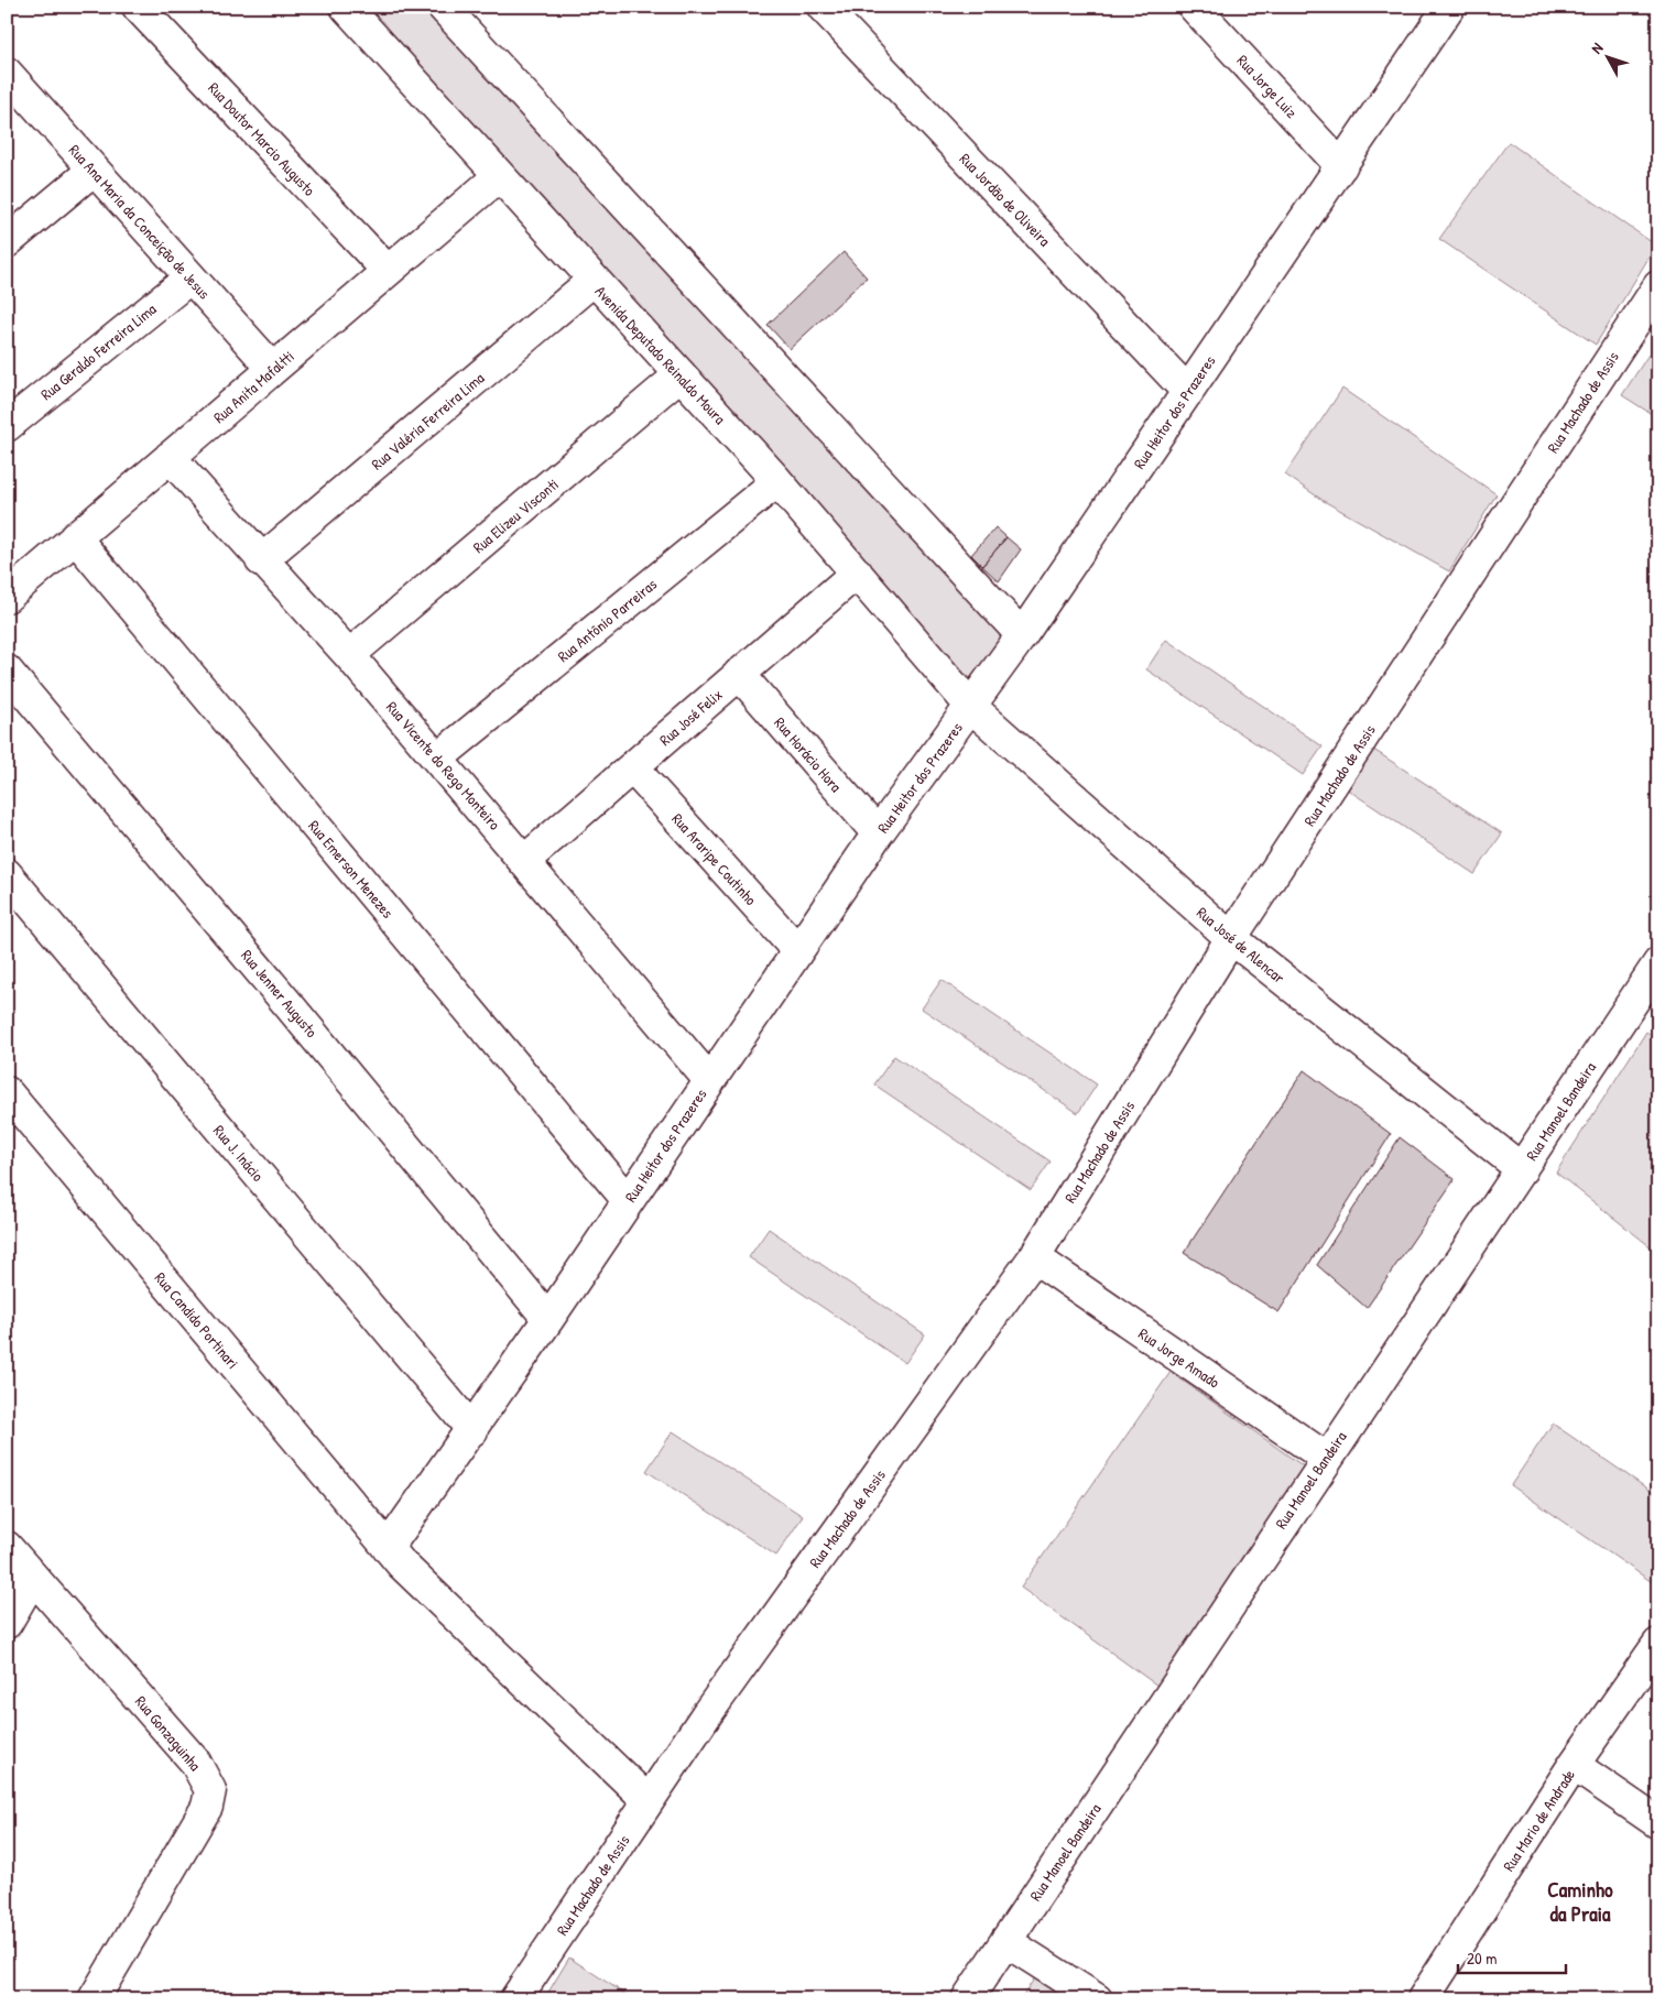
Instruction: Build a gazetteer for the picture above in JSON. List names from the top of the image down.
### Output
{
  "streets": {
    "street": [
      "Rua Jorge Luiz",
      "Rua Doutor Marcio Augusto",
      "Rua Jordão de Oliveira",
      "Rua Ana Maria da Conceição de Jesus",
      "Rua Geraldo Ferreira Lima",
      "Avenida Deputado Reinaldo Moura",
      "Rua Anita Mafaltti",
      "Rua Machado de Assis",
      "Rua Heitor dos Prazeres",
      "Rua Valéria Ferreira Lima",
      "Rua Elizeu Visconti",
      "Rua Antônio Parreiras",
      "Rua José Felix",
      "Rua Horácio Hora",
      "Rua Vicente do Rego Monteiro",
      "Rua Araripe Coutinho",
      "Rua Emerson Menezes",
      "Rua José de Alencar",
      "Rua Jenner Augusto",
      "Rua Manoel Bandeira",
      "Rua J. Inácio",
      "Rua Candido Portinari",
      "Rua Jorge Amado",
      "Rua Gonzaguinha",
      "Rua Mario de Andrade"
    ]
  },
  "crossings": [
    ["Rua Jorge Luiz", "Rua Heitor dos Prazeres"],
    ["Rua Doutor Marcio Augusto", "Rua Anita Mafaltti"],
    ["Rua Jordão de Oliveira", "Rua Heitor dos Prazeres"],
    ["Rua Ana Maria da Conceição de Jesus", "Rua Geraldo Ferreira Lima"],
    ["Rua Ana Maria da Conceição de Jesus", "Rua Anita Mafaltti"],
    ["Avenida Deputado Reinaldo Moura", "Rua Anita Mafaltti"],
    ["Avenida Deputado Reinaldo Moura", "Rua Heitor dos Prazeres"],
    ["Avenida Deputado Reinaldo Moura", "Rua Valéria Ferreira Lima"],
    ["Avenida Deputado Reinaldo Moura", "Rua Elizeu Visconti"],
    ["Avenida Deputado Reinaldo Moura", "Rua Antônio Parreiras"],
    ["Avenida Deputado Reinaldo Moura", "Rua José Felix"],
    ["Avenida Deputado Reinaldo Moura", "Rua José de Alencar"],
    ["Rua Anita Mafaltti", "Rua Vicente do Rego Monteiro"],
    ["Rua Anita Mafaltti", "Rua Emerson Menezes"],
    ["Rua Machado de Assis", "Rua José de Alencar"],
    ["Rua Machado de Assis", "Rua Candido Portinari"],
    ["Rua Machado de Assis", "Rua Jorge Amado"],
    ["Rua Heitor dos Prazeres", "Rua Horácio Hora"],
    ["Rua Heitor dos Prazeres", "Rua Vicente do Rego Monteiro"],
    ["Rua Heitor dos Prazeres", "Rua Araripe Coutinho"],
    ["Rua Heitor dos Prazeres", "Rua Emerson Menezes"],
    ["Rua Heitor dos Prazeres", "Rua José de Alencar"],
    ["Rua Heitor dos Prazeres", "Rua Jenner Augusto"],
    ["Rua Heitor dos Prazeres", "Rua J. Inácio"],
    ["Rua Heitor dos Prazeres", "Rua Candido Portinari"],
    ["Rua Valéria Ferreira Lima", "Rua Vicente do Rego Monteiro"],
    ["Rua Elizeu Visconti", "Rua Vicente do Rego Monteiro"],
    ["Rua Antônio Parreiras", "Rua Vicente do Rego Monteiro"],
    ["Rua José Felix", "Rua Horácio Hora"],
    ["Rua José Felix", "Rua Vicente do Rego Monteiro"],
    ["Rua José Felix", "Rua Araripe Coutinho"],
    ["Rua José de Alencar", "Rua Manoel Bandeira"],
    ["Rua Manoel Bandeira", "Rua Jorge Amado"]
  ],
  "districts": ["Caminho da Praia"],
  "scale_bar": "20 m",
  "north": "top left"
}
